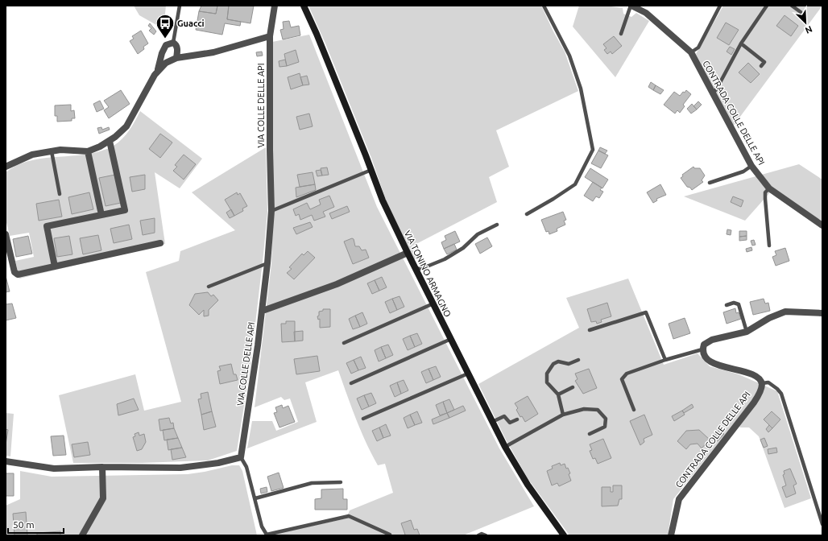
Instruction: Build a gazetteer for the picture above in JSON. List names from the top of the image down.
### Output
{
  "streets": {
    "street": ["VIA COLLE DELLE API", "CONTRADA COLLE DELLE API", "VIA TONINO ARMAGNO"]
  },
  "places": {
    "bus stop": ["Guacci"]
  },
  "scale_bar": "50 m",
  "north": "bottom right"
}
